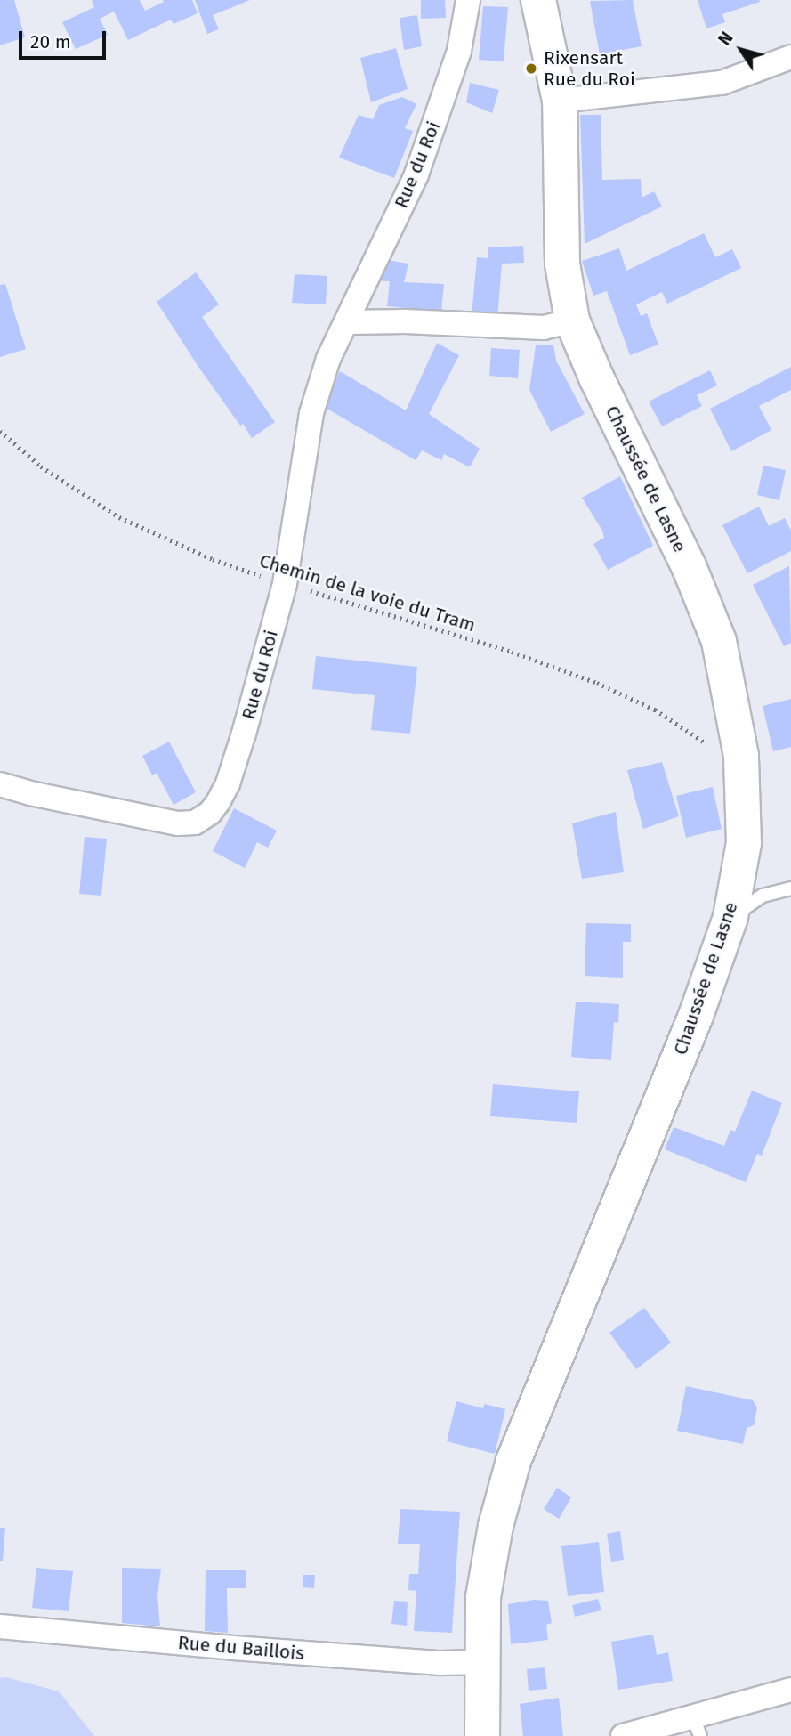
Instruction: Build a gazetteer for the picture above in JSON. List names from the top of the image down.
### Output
{
  "streets": {
    "street": ["Rue du Roi", "Chaussée de Lasne", "Rue du Baillois"],
    "path": ["Chemin de la voie du Tram"]
  },
  "crossings": [
    ["Rue du Roi", "Chemin de la voie du Tram"],
    ["Chaussée de Lasne", "Chemin de la voie du Tram"],
    ["Chaussée de Lasne", "Rue du Baillois"]
  ],
  "places": ["Rixensart Rue du Roi"],
  "scale_bar": "20 m",
  "north": "top left"
}
